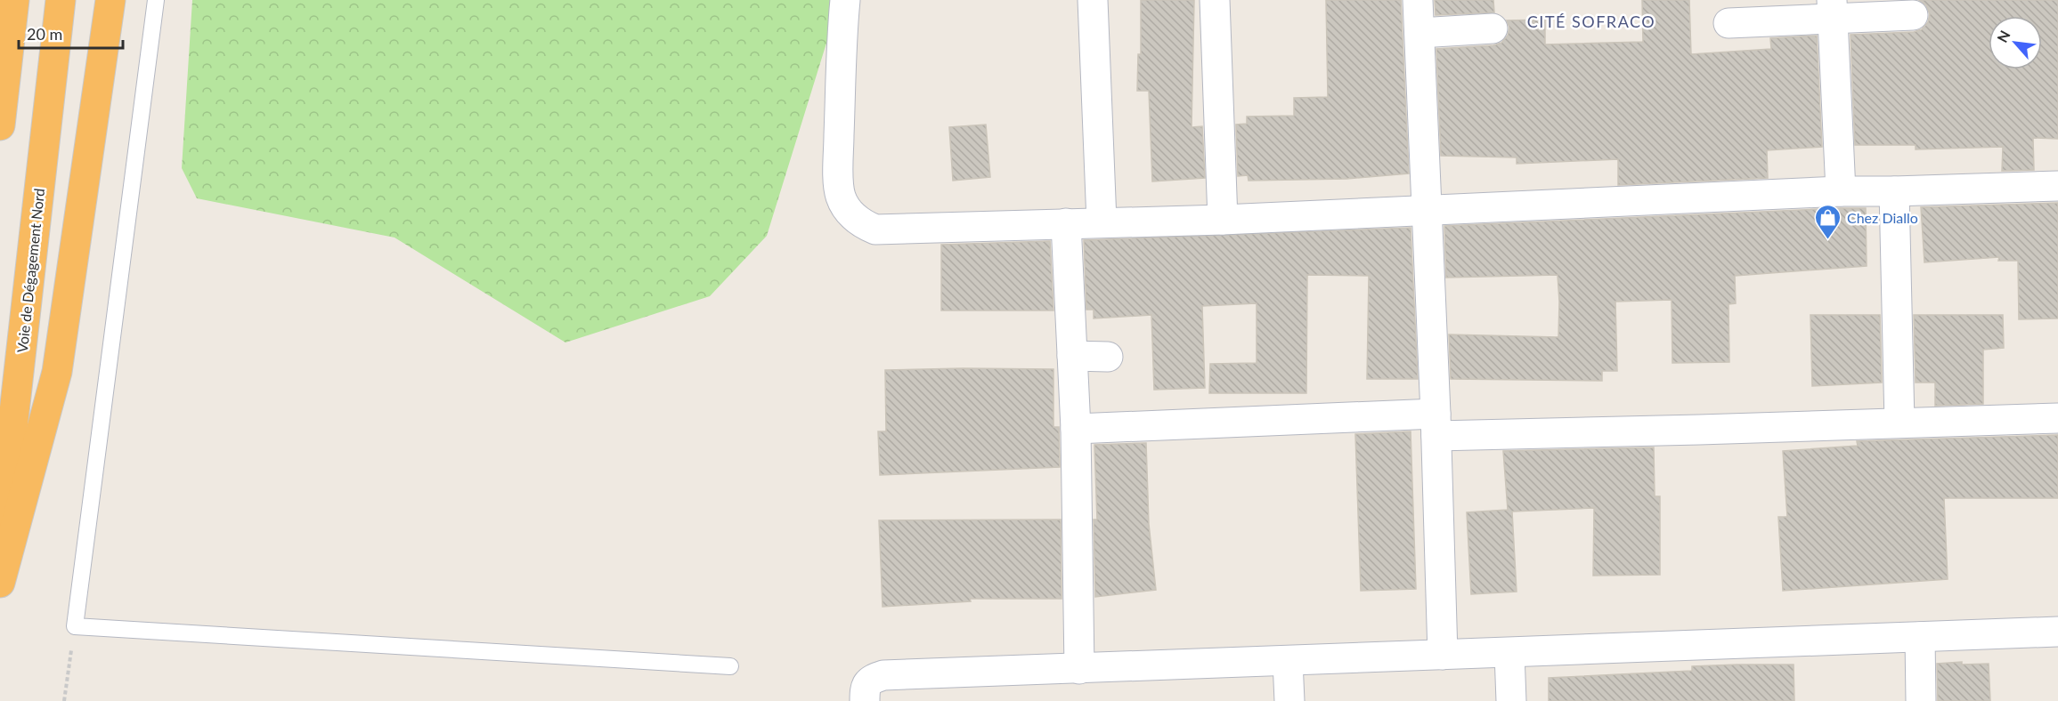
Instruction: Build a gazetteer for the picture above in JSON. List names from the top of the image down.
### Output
{
  "streets": {
    "highway": ["Voie de Dégagement Nord"]
  },
  "districts": ["CITÉ SOFRACO"],
  "places": {
    "shop": ["Chez Diallo"]
  },
  "scale_bar": "20 m",
  "north": "top left"
}
